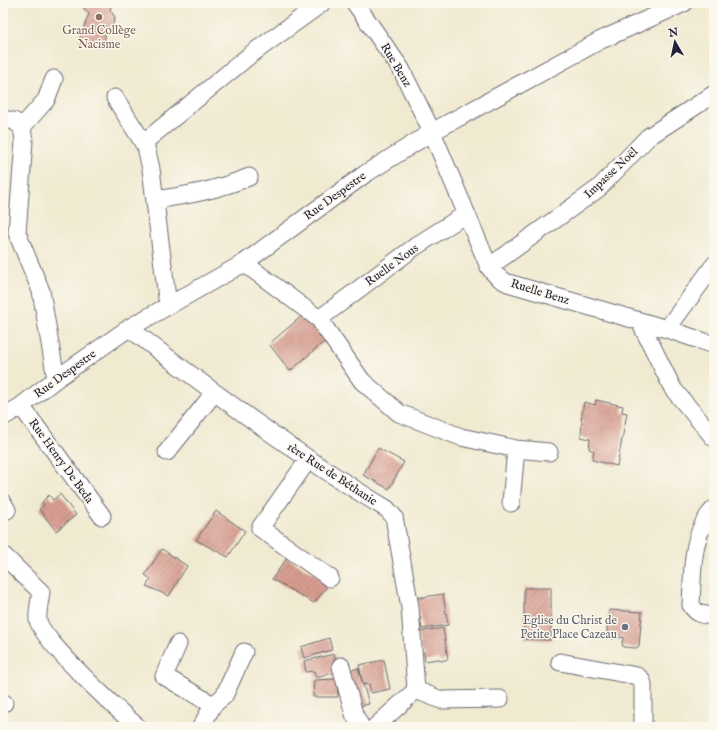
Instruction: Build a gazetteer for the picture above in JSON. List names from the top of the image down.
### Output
{
  "streets": {
    "street": [
      "Rue Benz",
      "Impasse Noël",
      "Rue Despestre",
      "Ruelle Nous",
      "Ruelle Benz",
      "Rue Henry De Beda",
      "1ère Rue de Béthanie"
    ]
  },
  "crossings": [
    ["Rue Benz", "Rue Despestre"],
    ["Rue Benz", "Ruelle Benz"],
    ["Impasse Noël", "Ruelle Benz"],
    ["Rue Despestre", "Ruelle Benz"],
    ["Rue Despestre", "Rue Henry De Beda"],
    ["Rue Despestre", "1ère Rue de Béthanie"],
    ["Ruelle Nous", "Ruelle Benz"]
  ],
  "places": ["Grand Collège Nacisme", "Eglise du Christ de Petite Place Cazeau"],
  "north": "top"
}
